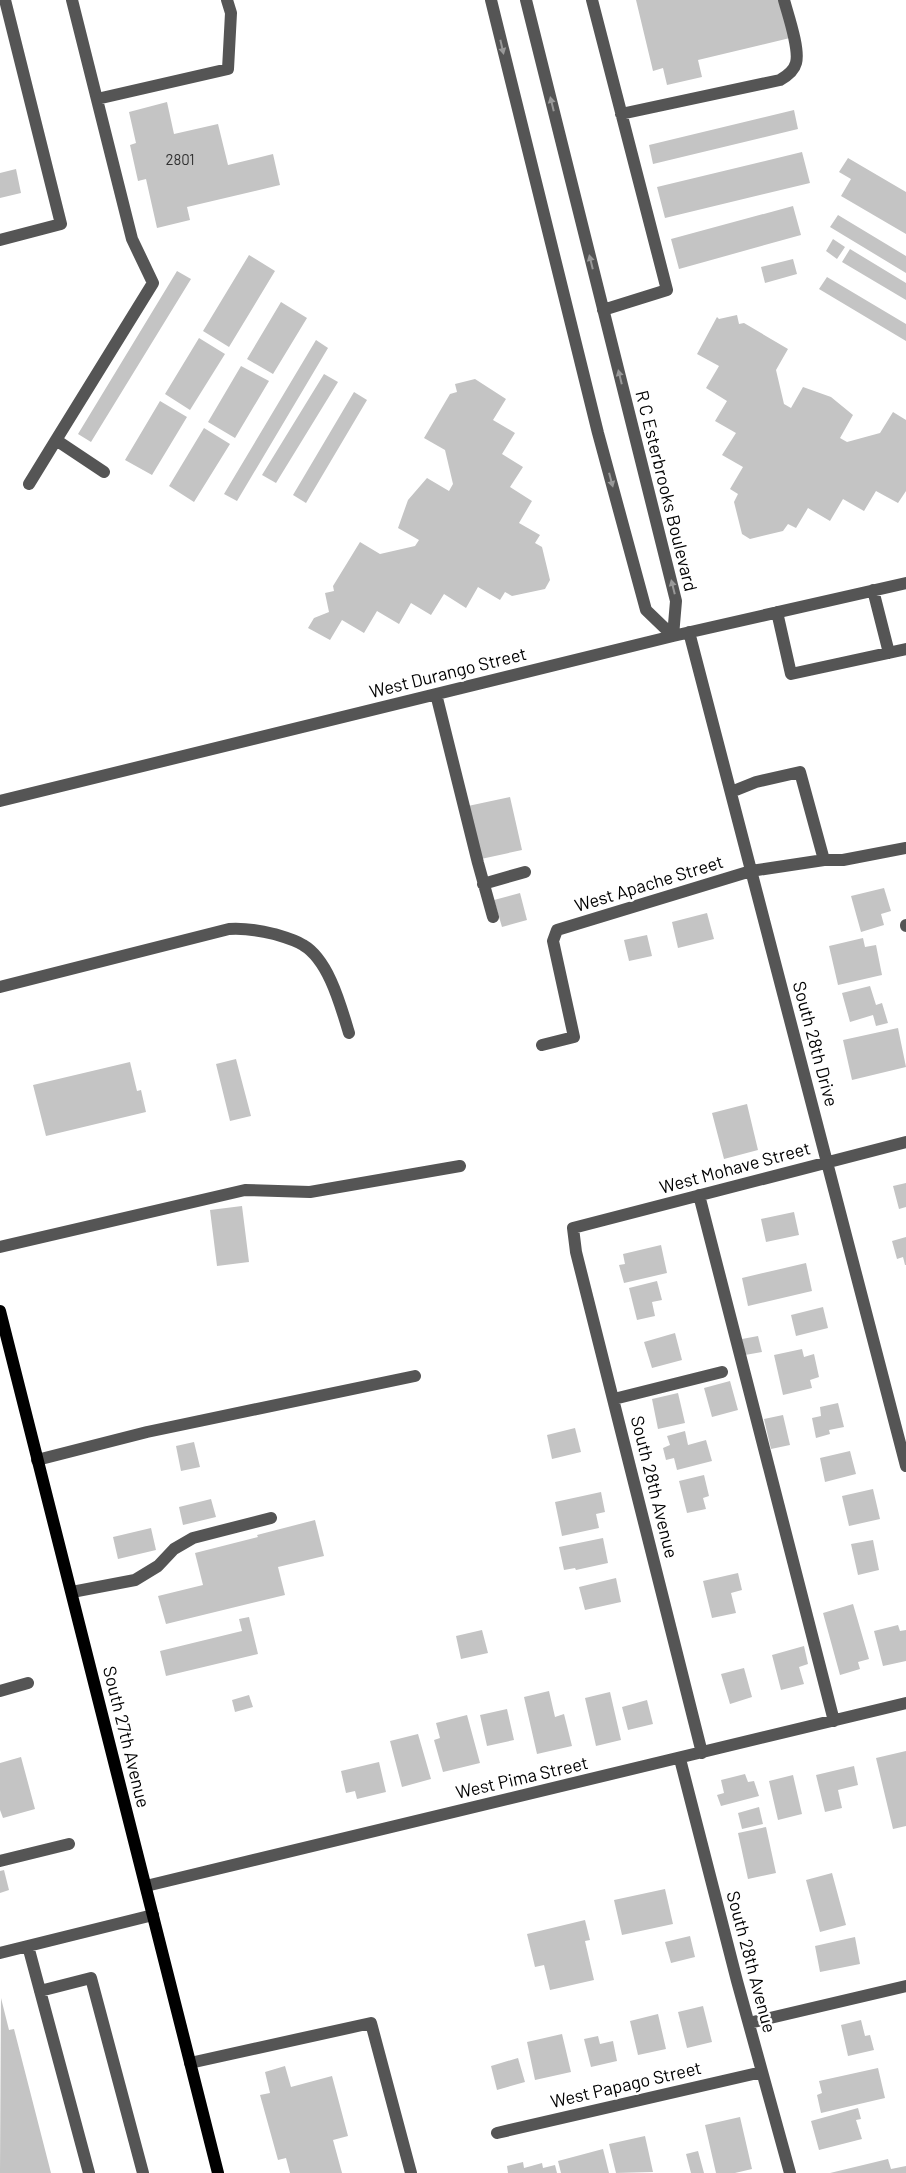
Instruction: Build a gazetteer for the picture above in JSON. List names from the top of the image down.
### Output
{
  "streets": {
    "main road": ["South 27th Avenue"],
    "street": [
      "R C Esterbrooks Boulevard",
      "West Durango Street",
      "West Apache Street",
      "South 28th Drive",
      "West Mohave Street",
      "South 28th Avenue",
      "West Pima Street",
      "West Papago Street"
    ]
  },
  "crossings": [
    ["R C Esterbrooks Boulevard", "West Durango Street"],
    ["West Durango Street", "South 28th Drive"],
    ["West Apache Street", "South 28th Drive"],
    ["South 28th Drive", "West Mohave Street"],
    ["West Mohave Street", "South 28th Avenue"],
    ["South 28th Avenue", "West Pima Street"],
    ["South 28th Avenue", "West Papago Street"],
    ["South 27th Avenue", "West Pima Street"]
  ],
  "house_numbers": ["2801"]
}
